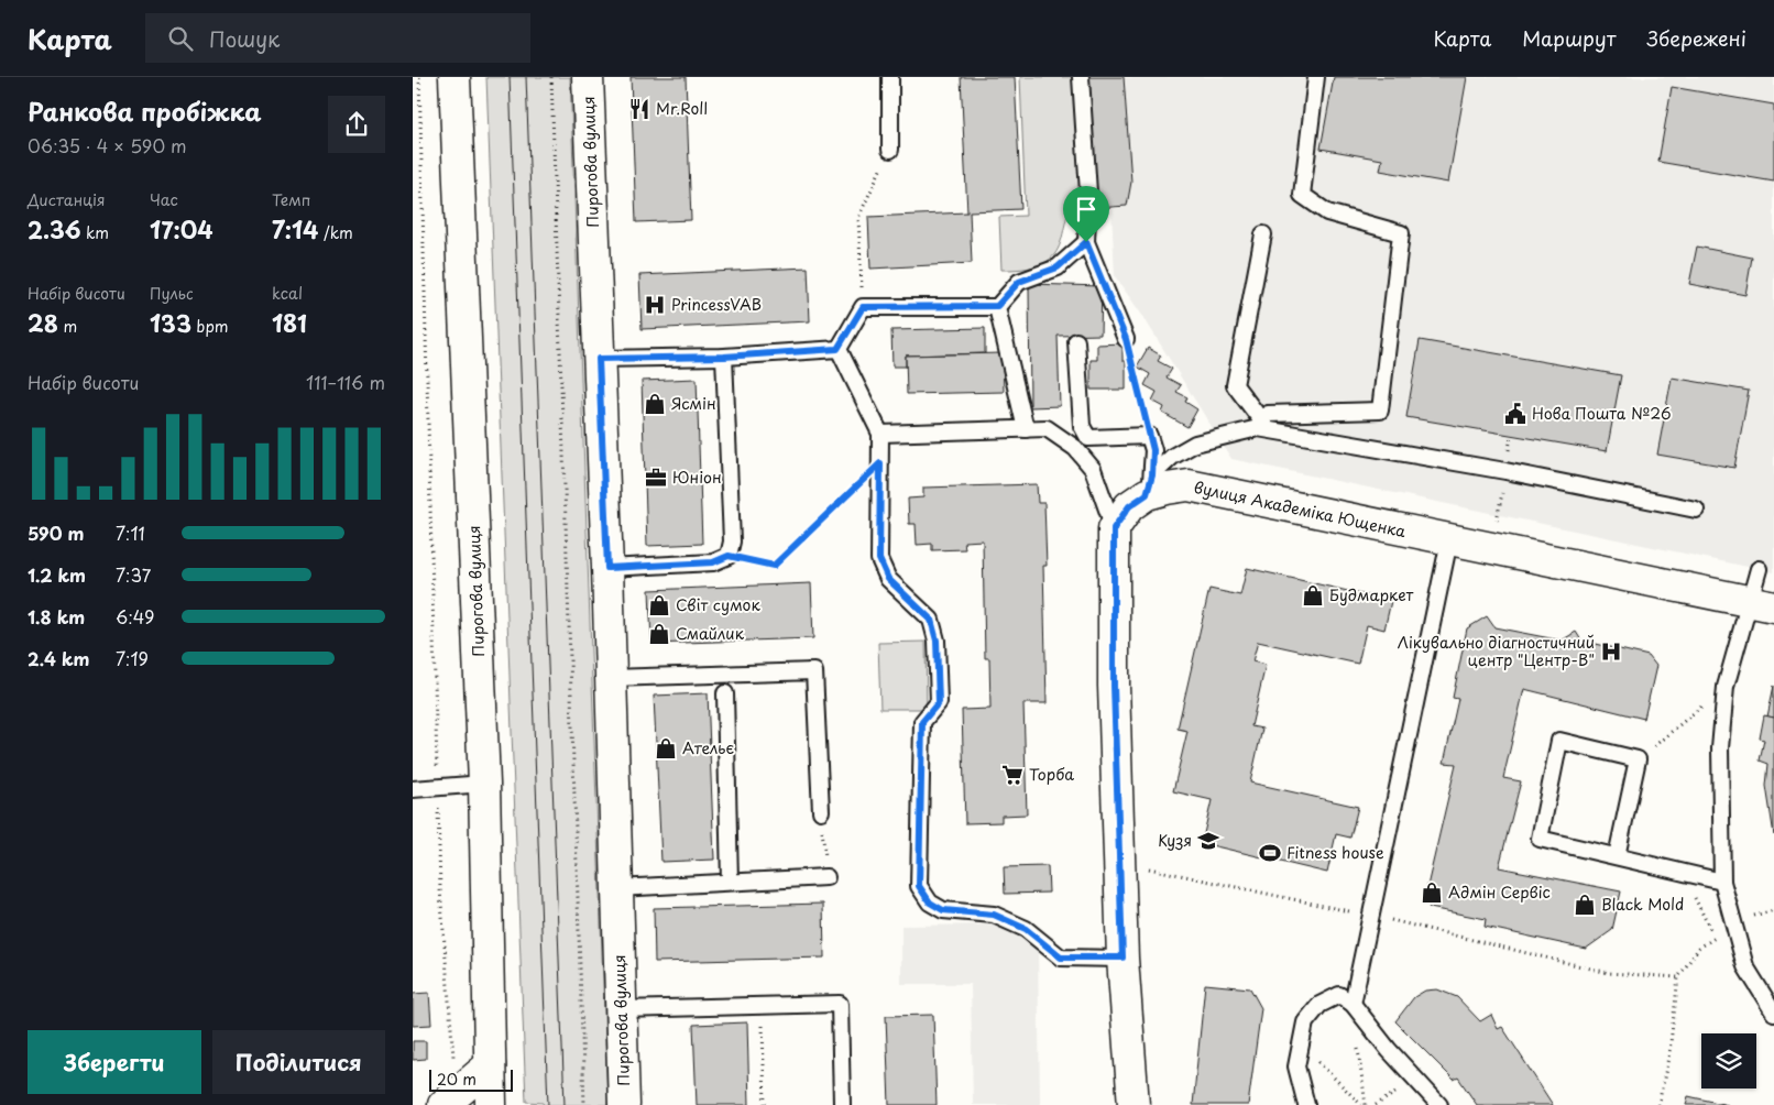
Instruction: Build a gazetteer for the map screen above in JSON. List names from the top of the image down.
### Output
{
  "streets": {
    "street": ["Пирогова вулиця", "вулиця Академіка Ющенка"]
  },
  "places": {
    "restaurant": ["Mr.Roll"],
    "hospital": ["PrincessVAB", "Лікувально діагностичний центр \"Центр-В\""],
    "shop": [
      "Ясмін",
      "Будмаркет",
      "Світ сумок",
      "Смайлик",
      "Ательє",
      "Адмін Сервіс",
      "Black Mold"
    ],
    "public building": ["Нова Пошта №26"],
    "office": ["Юніон"],
    "supermarket": ["Торба"],
    "school or university": ["Кузя"],
    "sports": ["Fitness house"]
  },
  "scale_bar": "20 m",
  "page": {
    "header": "Карта",
    "search": "Пошук",
    "nav": ["Карта", "Маршрут", "Збережені"],
    "heading": ["Ранкова пробіжка", "06:35 · 4 × 590 m"],
    "stats": [
      ["Дистанція", "2.36 km"],
      ["Час", "17:04"],
      ["Темп", "7:14 /km"],
      ["Набір висоти", "28 m"],
      ["Пульс", "133 bpm"],
      ["kcal", "181"]
    ],
    "chart": ["Набір висоти", "111–116 m"],
    "list": [
      {
        "name": "590 m",
        "note": "7:11"
      },
      {
        "name": "1.2 km",
        "note": "7:37"
      },
      {
        "name": "1.8 km",
        "note": "6:49"
      },
      {
        "name": "2.4 km",
        "note": "7:19"
      }
    ],
    "buttons": ["Зберегти", "Поділитися"],
    "scale": "20 m"
  }
}
